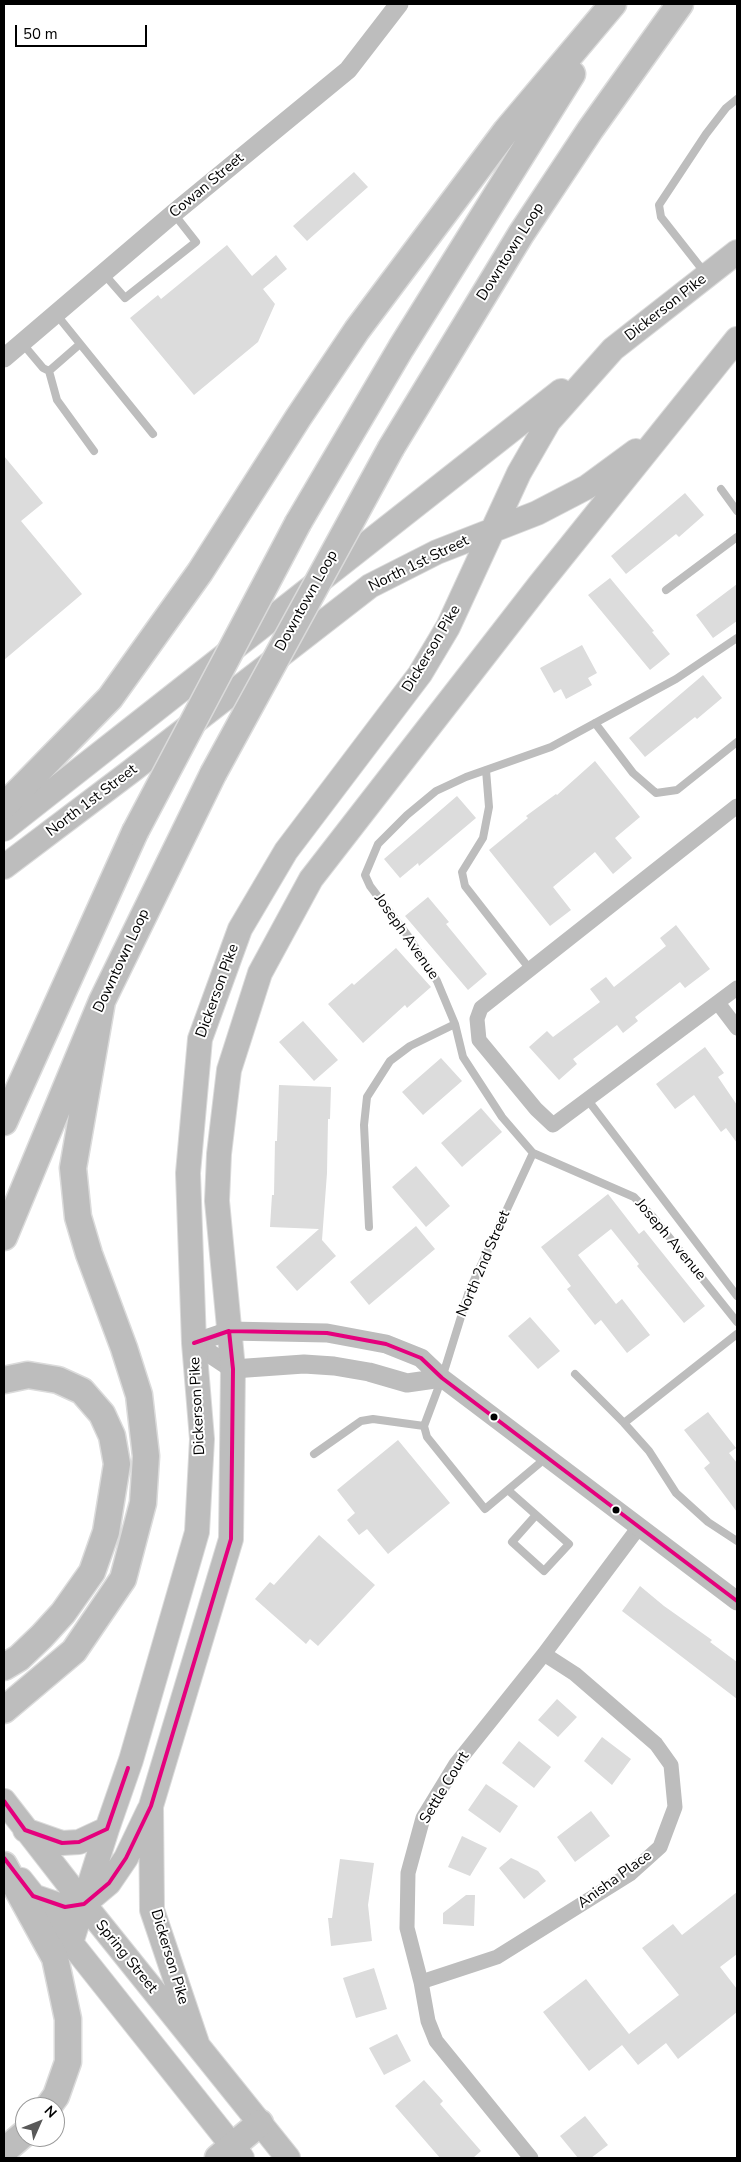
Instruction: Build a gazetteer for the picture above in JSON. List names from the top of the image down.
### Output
{
  "streets": {
    "highway": ["Downtown Loop"],
    "main road": ["Dickerson Pike", "North 1st Street", "Spring Street"],
    "street": ["Cowan Street", "Settle Court", "Anisha Place"],
    "lane": ["Joseph Avenue", "North 2nd Street"]
  },
  "crossings": [
    ["Dickerson Pike", "North 1st Street"],
    ["Dickerson Pike", "Spring Street"],
    ["Joseph Avenue", "North 2nd Street"],
    ["Settle Court", "Anisha Place"]
  ],
  "scale_bar": "50 m",
  "north": "top right"
}
